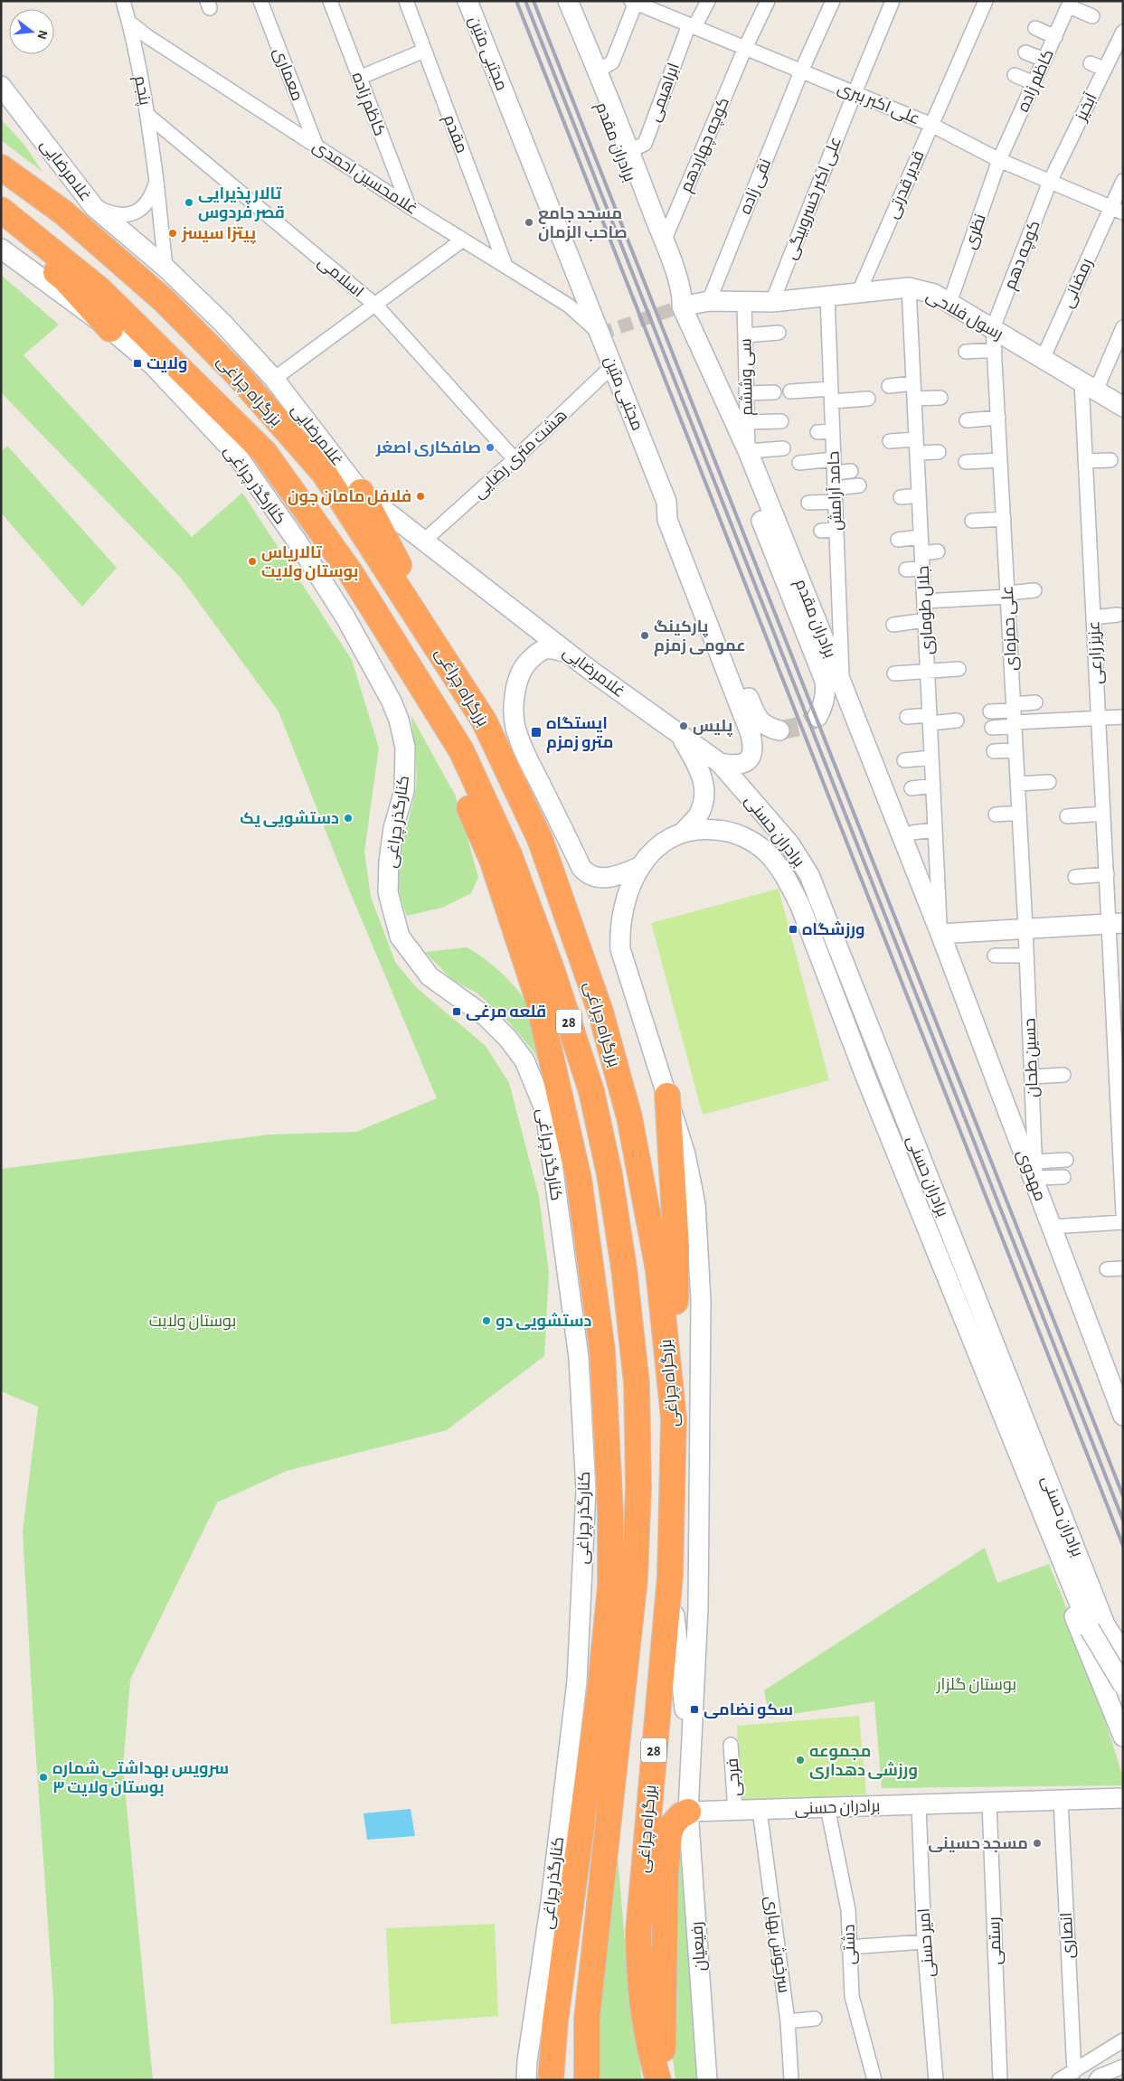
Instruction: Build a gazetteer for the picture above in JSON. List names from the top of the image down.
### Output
{
  "streets": {
    "highway": ["بزرگراه چراغی", "28"],
    "main road": [
      "مجتبی متین",
      "برادران مقدم",
      "غلامرضایی",
      "رسول فلاحی",
      "کنارگذر چراغی",
      "برادران حسنی",
      "مهدوی",
      "رفیعیان"
    ],
    "street": [
      "معماری",
      "کاظم زاده",
      "پنجم",
      "ابراهیمی",
      "علی اکبر ببری",
      "آبخیز",
      "مقدم",
      "کوچه چهاردهم",
      "غلامحسین احمدی",
      "قدیر قدرتی",
      "نقی زاده",
      "علی اکبر خسروبیگی",
      "نظری",
      "کوچه دهم",
      "اسلامی",
      "رمضانی",
      "سی وششم",
      "هشت متری رضایی",
      "حامد آرامش",
      "جلال طوماری",
      "علی حمزه‌ای",
      "عزیز زارعی",
      "حسین طحان",
      "فرجی",
      "انصاری",
      "رستمی",
      "امیر حسنی",
      "سرخوش بهاری",
      "دشتی"
    ]
  },
  "crossings": [
    ["مجتبی متین", "غلامحسین احمدی"],
    ["مجتبی متین", "هشت متری رضایی"],
    ["مجتبی متین", "برادران حسنی"],
    ["معماری", "غلامحسین احمدی"],
    ["کاظم زاده", "علی اکبر ببری"],
    ["کاظم زاده", "غلامحسین احمدی"],
    ["کاظم زاده", "نظری"],
    ["پنجم", "غلامرضایی"],
    ["پنجم", "غلامحسین احمدی"],
    ["پنجم", "اسلامی"],
    ["ابراهیمی", "علی اکبر ببری"],
    ["ابراهیمی", "برادران مقدم"],
    ["علی اکبر ببری", "آبخیز"],
    ["علی اکبر ببری", "کوچه چهاردهم"],
    ["علی اکبر ببری", "قدیر قدرتی"],
    ["علی اکبر ببری", "نقی زاده"],
    ["علی اکبر ببری", "علی اکبر خسروبیگی"],
    ["علی اکبر ببری", "نظری"],
    ["علی اکبر ببری", "کوچه دهم"],
    ["علی اکبر ببری", "رمضانی"],
    ["آبخیز", "کوچه دهم"],
    ["مقدم", "غلامحسین احمدی"],
    ["برادران مقدم", "کوچه چهاردهم"],
    ["برادران مقدم", "رسول فلاحی"],
    ["برادران مقدم", "سی وششم"],
    ["برادران مقدم", "حامد آرامش"],
    ["برادران مقدم", "جلال طوماری"],
    ["برادران مقدم", "مهدوی"],
    ["غلامرضایی", "هشت متری رضایی"],
    ["غلامرضایی", "برادران حسنی"],
    ["قدیر قدرتی", "رسول فلاحی"],
    ["نقی زاده", "رسول فلاحی"],
    ["علی اکبر خسروبیگی", "رسول فلاحی"],
    ["نظری", "رسول فلاحی"],
    ["کوچه دهم", "رسول فلاحی"],
    ["کوچه دهم", "علی حمزه‌ای"],
    ["اسلامی", "هشت متری رضایی"],
    ["رمضانی", "رسول فلاحی"],
    ["رسول فلاحی", "سی وششم"],
    ["رسول فلاحی", "حامد آرامش"],
    ["رسول فلاحی", "جلال طوماری"],
    ["رسول فلاحی", "علی حمزه‌ای"],
    ["رسول فلاحی", "عزیز زارعی"],
    ["جلال طوماری", "مهدوی"],
    ["علی حمزه‌ای", "حسین طحان"],
    ["برادران حسنی", "فرجی"],
    ["برادران حسنی", "انصاری"],
    ["برادران حسنی", "رستمی"],
    ["برادران حسنی", "امیر حسنی"],
    ["برادران حسنی", "سرخوش بهاری"],
    ["برادران حسنی", "دشتی"],
    ["برادران حسنی", "رفیعیان"],
    ["حسین طحان", "مهدوی"]
  ],
  "parks": ["بوستان ولایت", "بوستان گلزار"],
  "places": {
    "other": [
      "تالار پذیرایی قصر فردوس",
      "مسجد جامع صاحب الزمان",
      "پیتزا سیسز",
      "صافکاری اصغر",
      "فلافل مامان جون",
      "تالاریاس بوستان ولایت",
      "پارکینگ عمومی زمزم",
      "پلیس",
      "دستشویی یک",
      "دستشویی دو",
      "مجموعه ورزشی دهداری",
      "سرویس بهداشتی شماره ۳ بوستان ولایت",
      "مسجد حسینی"
    ],
    "transit": [
      "ولایت",
      "ایستگاه مترو زمزم",
      "ورزشگاه",
      "قلعه مرغی",
      "سکو نضامی"
    ]
  },
  "north": "right"
}
